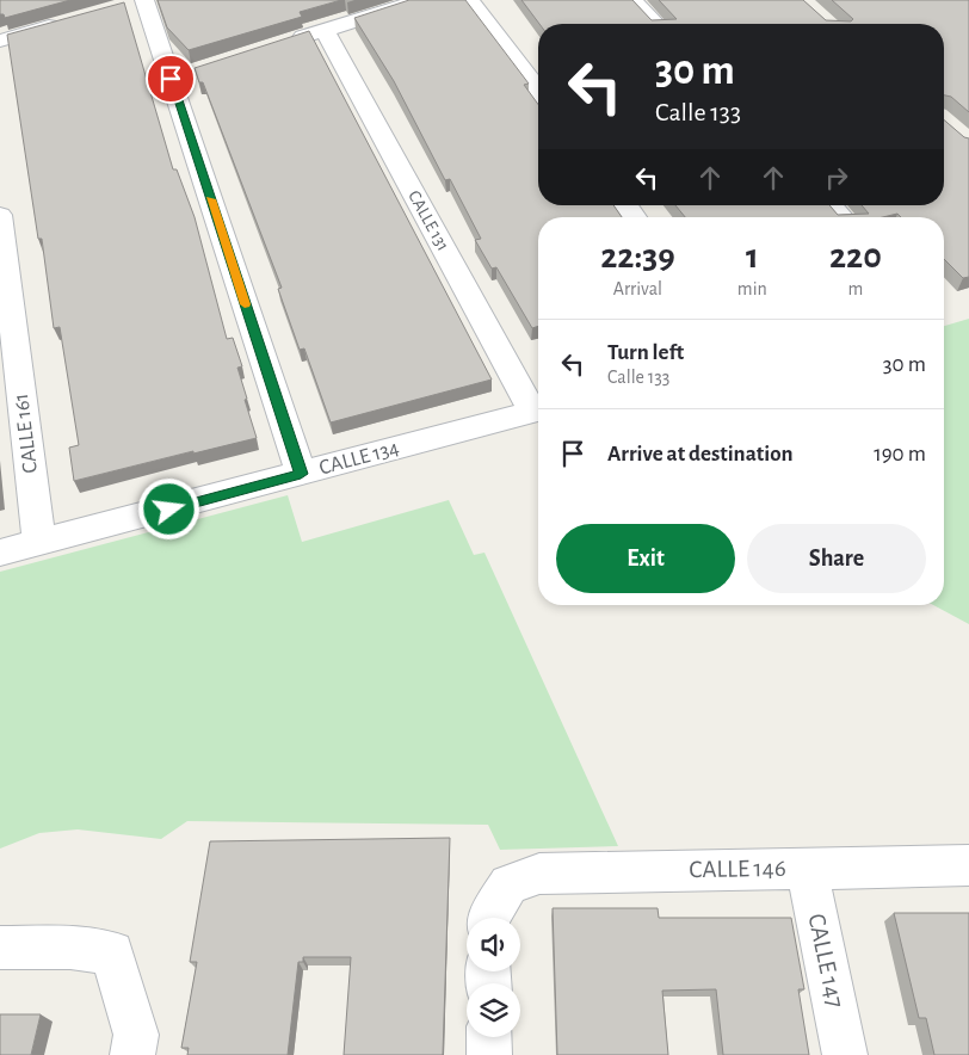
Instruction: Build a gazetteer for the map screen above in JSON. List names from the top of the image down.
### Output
{
  "streets": {
    "street": [
      "CALLE 131",
      "CALLE 161",
      "CALLE 134",
      "CALLE 146",
      "CALLE 147"
    ]
  },
  "crossings": [
    ["CALLE 161", "CALLE 134"],
    ["CALLE 146", "CALLE 147"]
  ],
  "page": {
    "turn": ["30 m", "Calle 133"],
    "eta": [
      "22:39",
      "Arrival",
      "1",
      "min",
      "220",
      "m"
    ],
    "list": [
      {
        "name": "Turn left",
        "note": "Calle 133",
        "value": "30 m"
      },
      {
        "name": "Arrive at destination",
        "value": "190 m"
      }
    ],
    "buttons": ["Exit", "Share"]
  }
}
